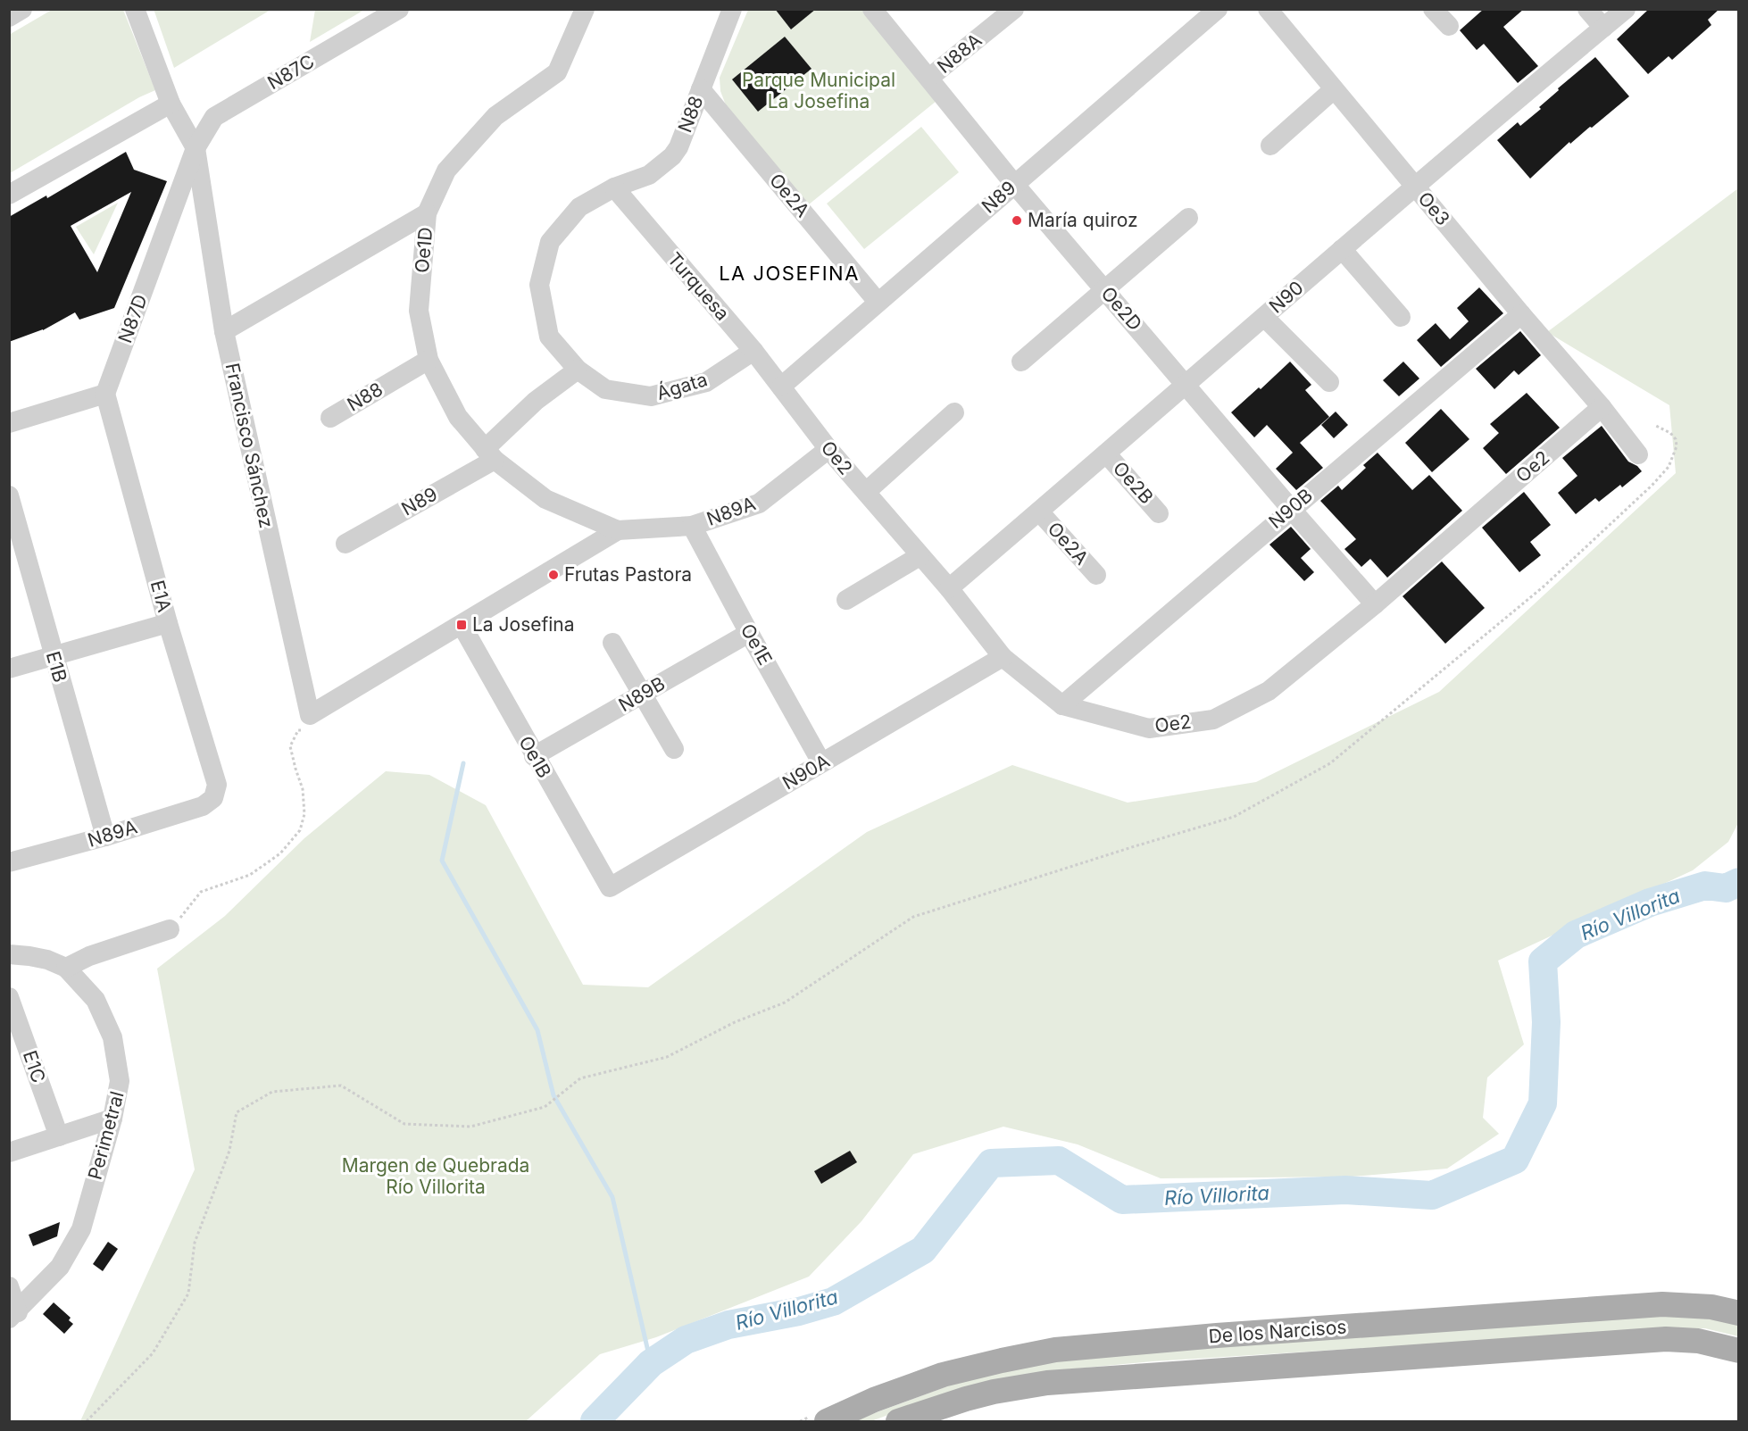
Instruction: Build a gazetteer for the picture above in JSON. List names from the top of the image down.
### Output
{
  "streets": {
    "main road": ["De los Narcisos"],
    "street": [
      "N88A",
      "N87C",
      "N88",
      "Oe2A",
      "N89",
      "Oe3",
      "Oe1D",
      "Turquesa",
      "N90",
      "Oe2D",
      "N87D",
      "Ágata",
      "Francisco Sánchez",
      "Oe2",
      "Oe2B",
      "N90B",
      "N89A",
      "E1A",
      "Oe1E",
      "E1B",
      "N89B",
      "Oe1B",
      "N90A",
      "E1C",
      "Perimetral"
    ]
  },
  "crossings": [
    ["N88A", "Oe2D"],
    ["N87C", "N87D"],
    ["N87C", "Francisco Sánchez"],
    ["N88", "Oe2A"],
    ["N88", "Oe1D"],
    ["N88", "Turquesa"],
    ["N88", "Ágata"],
    ["Oe2A", "N89"],
    ["Oe2A", "N90"],
    ["N89", "Oe1D"],
    ["N89", "Turquesa"],
    ["N89", "Oe2D"],
    ["N89", "Ágata"],
    ["N89", "Oe2"],
    ["N89", "N89A"],
    ["Oe3", "N90"],
    ["Oe3", "Oe2"],
    ["Oe3", "N90B"],
    ["Oe1D", "N89A"],
    ["Turquesa", "Ágata"],
    ["Turquesa", "Oe2"],
    ["N90", "Oe2D"],
    ["N90", "Oe2"],
    ["N90", "Oe2B"],
    ["Oe2D", "Oe2"],
    ["Oe2D", "N90B"],
    ["N87D", "Francisco Sánchez"],
    ["N87D", "E1A"],
    ["Oe2", "N90B"],
    ["Oe2", "N89A"],
    ["Oe2", "N90A"],
    ["N89A", "E1A"],
    ["N89A", "Oe1E"],
    ["N89A", "E1B"],
    ["N89A", "Oe1B"],
    ["Oe1E", "N89B"],
    ["Oe1E", "N90A"],
    ["N89B", "Oe1B"],
    ["Oe1B", "N90A"]
  ],
  "districts": ["LA JOSEFINA"],
  "water": ["Río Villorita"],
  "parks": ["Parque Municipal La Josefina", "Margen de Quebrada Río Villorita"],
  "places": {
    "other": ["María quiroz", "Frutas Pastora"],
    "transit": ["La Josefina"]
  }
}
